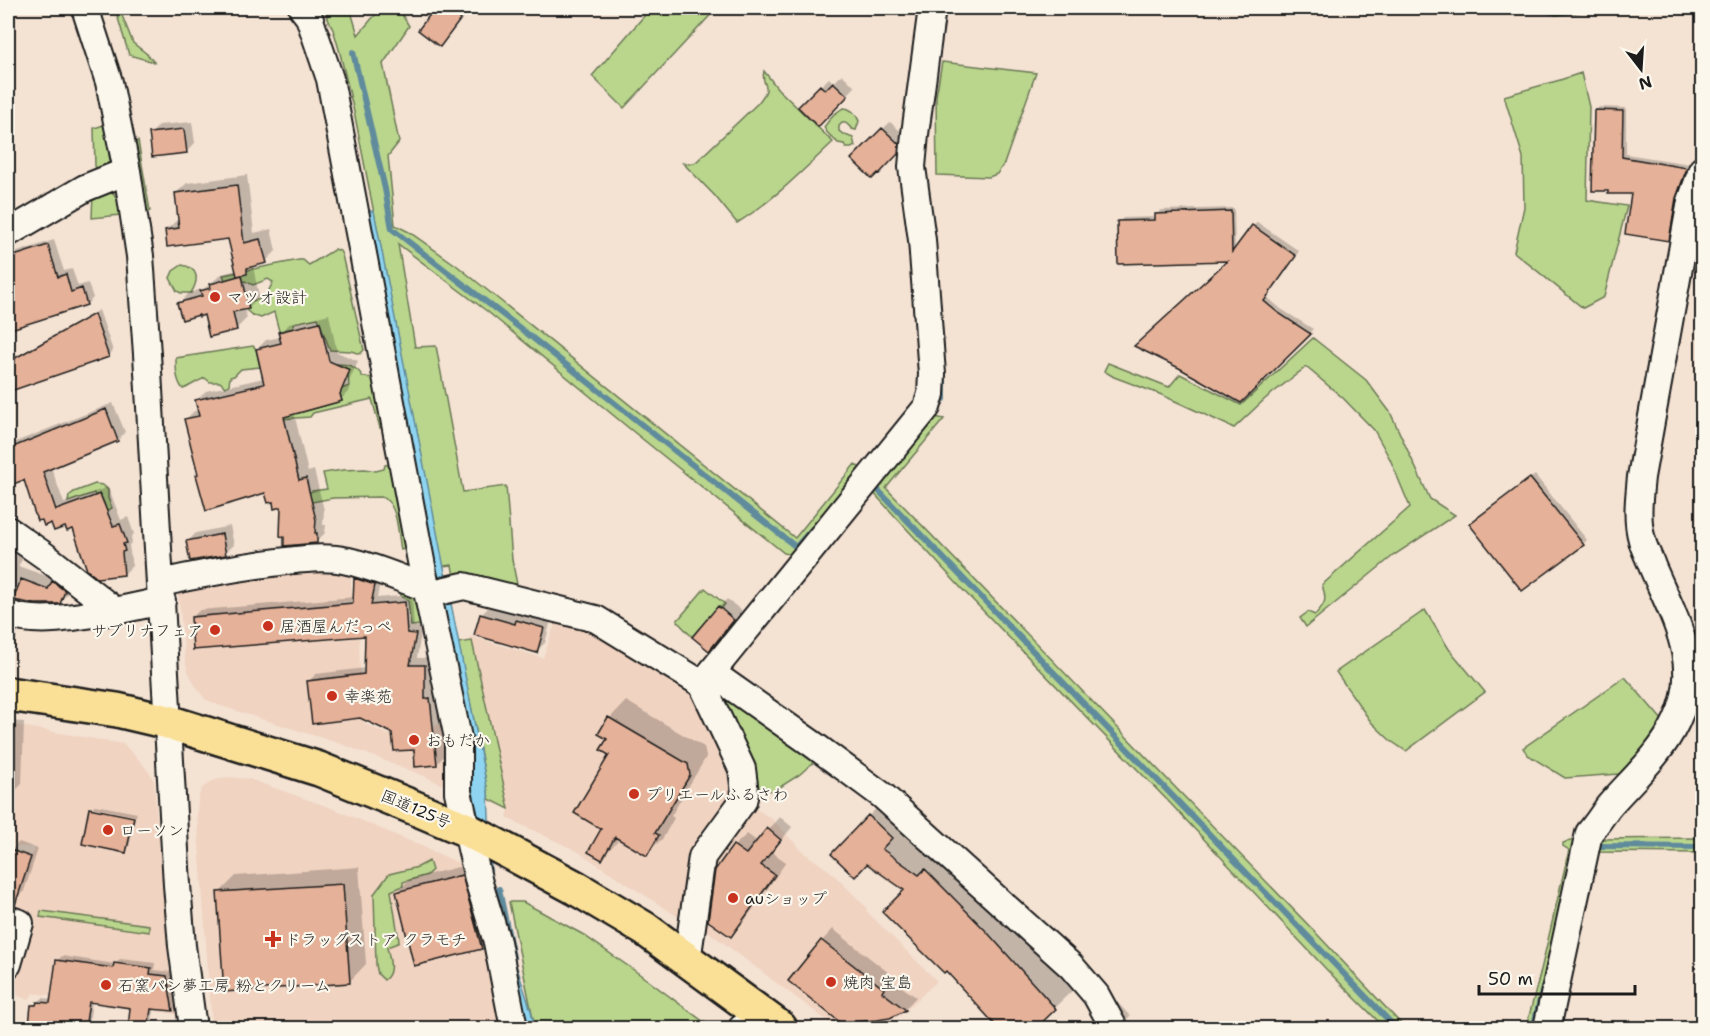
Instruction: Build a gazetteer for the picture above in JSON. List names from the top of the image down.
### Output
{
  "streets": {
    "highway": ["国道125号"]
  },
  "places": {
    "other": [
      "マツオ設計",
      "居酒屋んだっぺ",
      "サブリナフェア",
      "幸楽苑",
      "おもだか",
      "プリエールふるさわ",
      "ローソン",
      "auショップ",
      "焼肉 宝島",
      "石窯パン夢工房 粉とクリーム"
    ],
    "health": ["ドラッグストア クラモチ"]
  },
  "scale_bar": "50 m",
  "north": "bottom"
}
